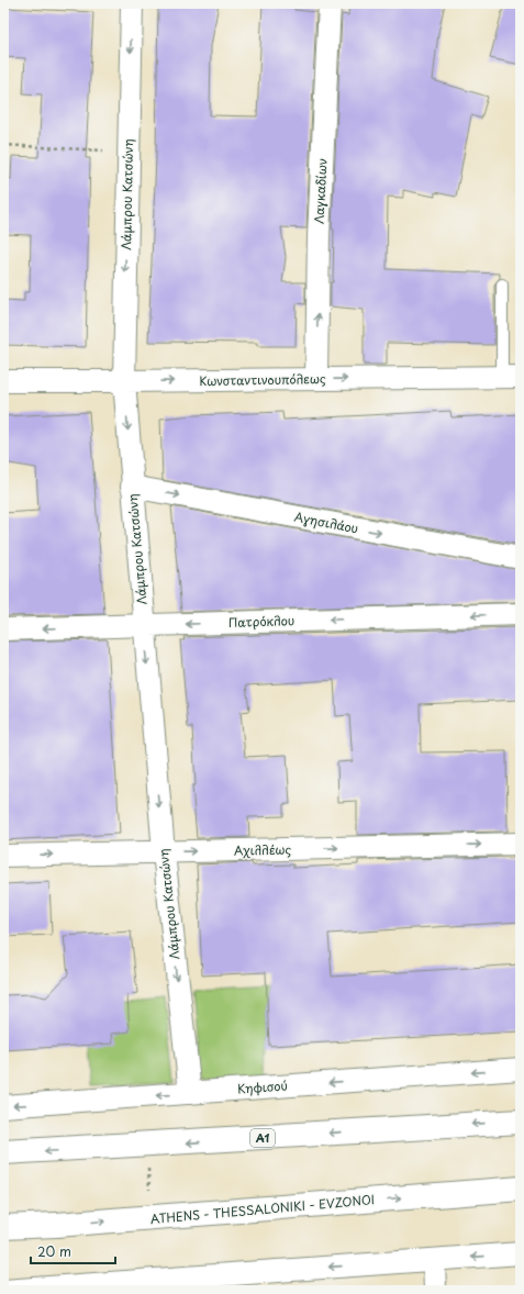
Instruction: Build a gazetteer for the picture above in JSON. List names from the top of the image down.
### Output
{
  "streets": {
    "highway": ["Α1", "ATHENS - THESSALONIKI - EVZONOI"],
    "street": [
      "Λαγκαδίων",
      "Λάμπρου Κατσώνη",
      "Κωνσταντινουπόλεως",
      "Αγησιλάου",
      "Πατρόκλου",
      "Αχιλλέως",
      "Κηφισού"
    ]
  },
  "crossings": [
    ["Λαγκαδίων", "Κωνσταντινουπόλεως"],
    ["Λάμπρου Κατσώνη", "Κωνσταντινουπόλεως"],
    ["Λάμπρου Κατσώνη", "Αγησιλάου"],
    ["Λάμπρου Κατσώνη", "Πατρόκλου"],
    ["Λάμπρου Κατσώνη", "Αχιλλέως"],
    ["Λάμπρου Κατσώνη", "Κηφισού"]
  ],
  "one_way": [
    "Λαγκαδίων",
    "Λάμπρου Κατσώνη",
    "Κωνσταντινουπόλεως",
    "Αγησιλάου",
    "Πατρόκλου",
    "Αχιλλέως"
  ],
  "scale_bar": "20 m"
}
